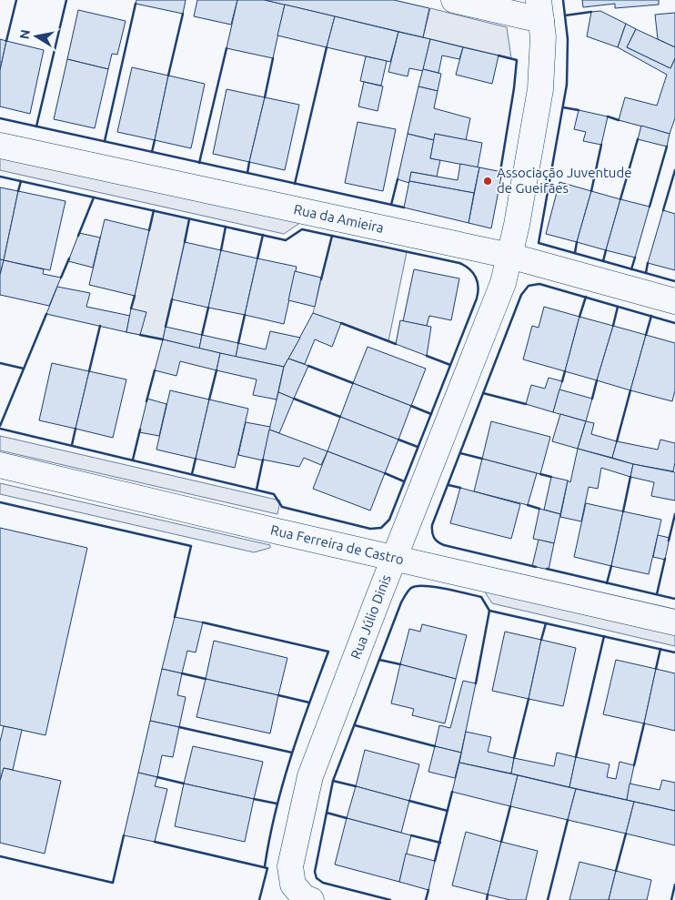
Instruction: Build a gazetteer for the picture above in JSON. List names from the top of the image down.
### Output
{
  "streets": {
    "street": ["Rua da Amieira", "Rua Ferreira de Castro", "Rua Júlio Dinis"]
  },
  "crossings": [
    ["Rua da Amieira", "Rua Júlio Dinis"],
    ["Rua Ferreira de Castro", "Rua Júlio Dinis"]
  ],
  "places": ["Associação Juventude de Gueifães"],
  "north": "left"
}
